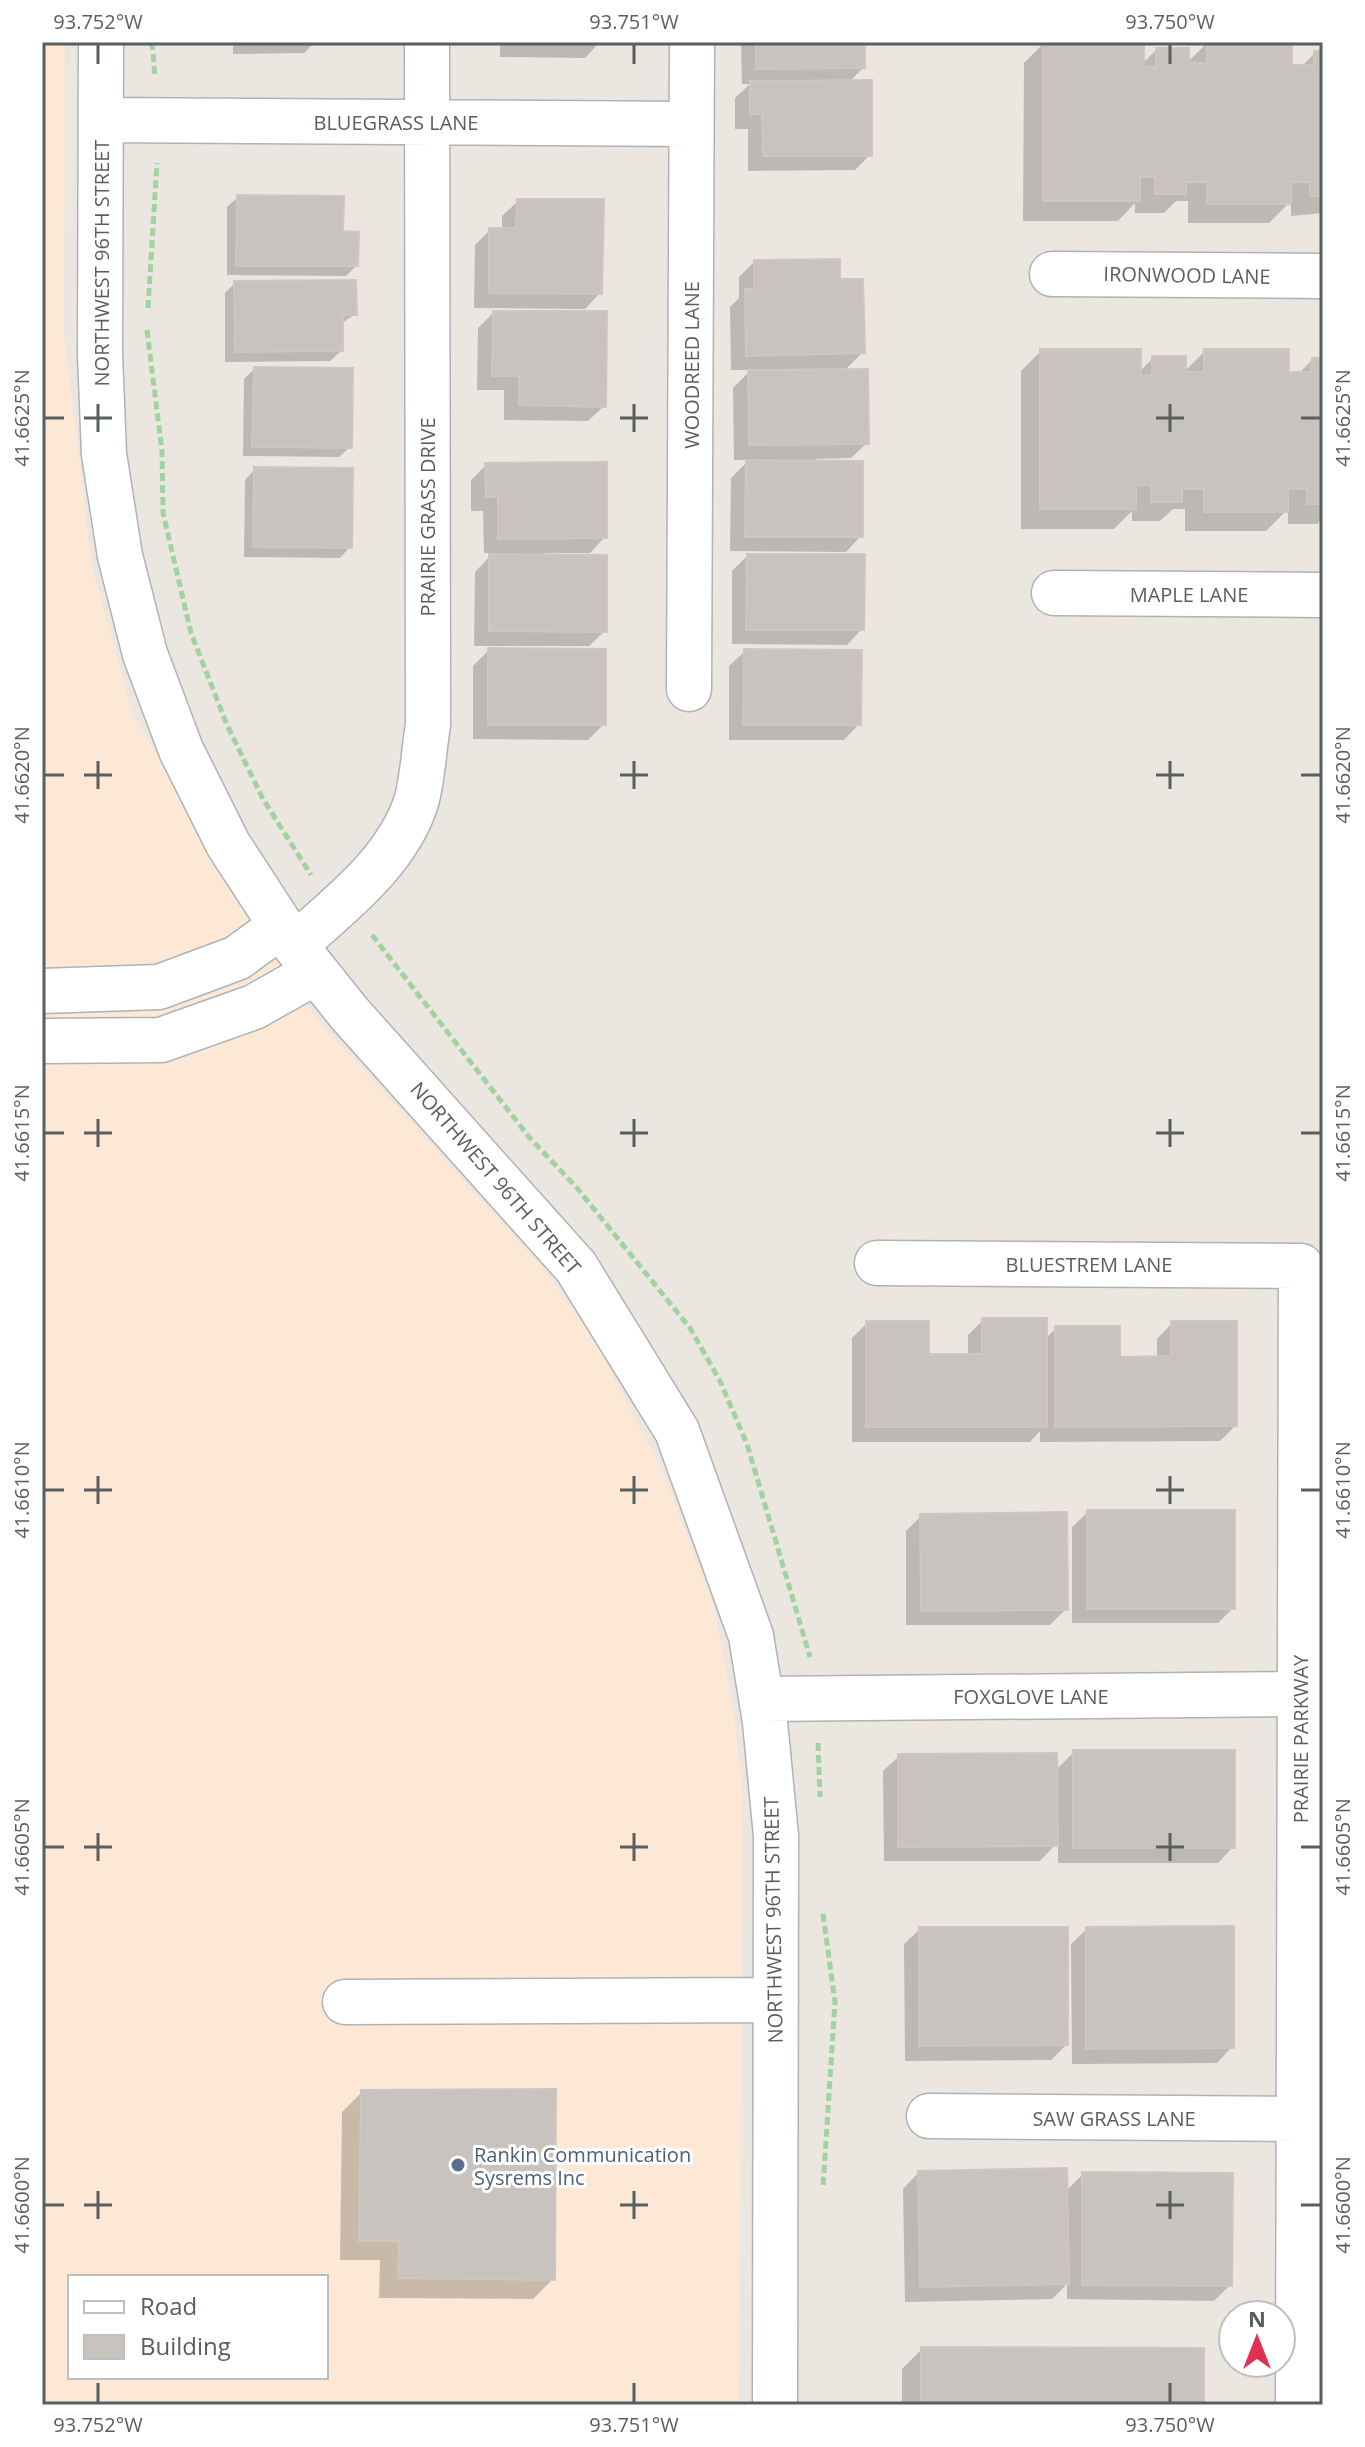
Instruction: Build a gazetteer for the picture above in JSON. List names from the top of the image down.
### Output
{
  "streets": {
    "street": [
      "BLUEGRASS LANE",
      "NORTHWEST 96TH STREET",
      "IRONWOOD LANE",
      "WOODREED LANE",
      "PRAIRIE GRASS DRIVE",
      "MAPLE LANE",
      "BLUESTREM LANE",
      "FOXGLOVE LANE",
      "PRAIRIE PARKWAY",
      "SAW GRASS LANE"
    ]
  },
  "crossings": [
    ["BLUEGRASS LANE", "NORTHWEST 96TH STREET"],
    ["BLUEGRASS LANE", "WOODREED LANE"],
    ["BLUEGRASS LANE", "PRAIRIE GRASS DRIVE"],
    ["NORTHWEST 96TH STREET", "PRAIRIE GRASS DRIVE"],
    ["NORTHWEST 96TH STREET", "FOXGLOVE LANE"],
    ["BLUESTREM LANE", "PRAIRIE PARKWAY"],
    ["FOXGLOVE LANE", "PRAIRIE PARKWAY"],
    ["PRAIRIE PARKWAY", "SAW GRASS LANE"]
  ],
  "places": ["Rankin Communication Sysrems Inc"],
  "legend": ["Road", "Building"],
  "north": "top",
  "coordinates": [
    "93.752°W",
    "93.751°W",
    "93.750°W",
    "41.6625°N",
    "41.6620°N",
    "41.6615°N",
    "41.6610°N",
    "41.6605°N",
    "41.6600°N"
  ]
}
